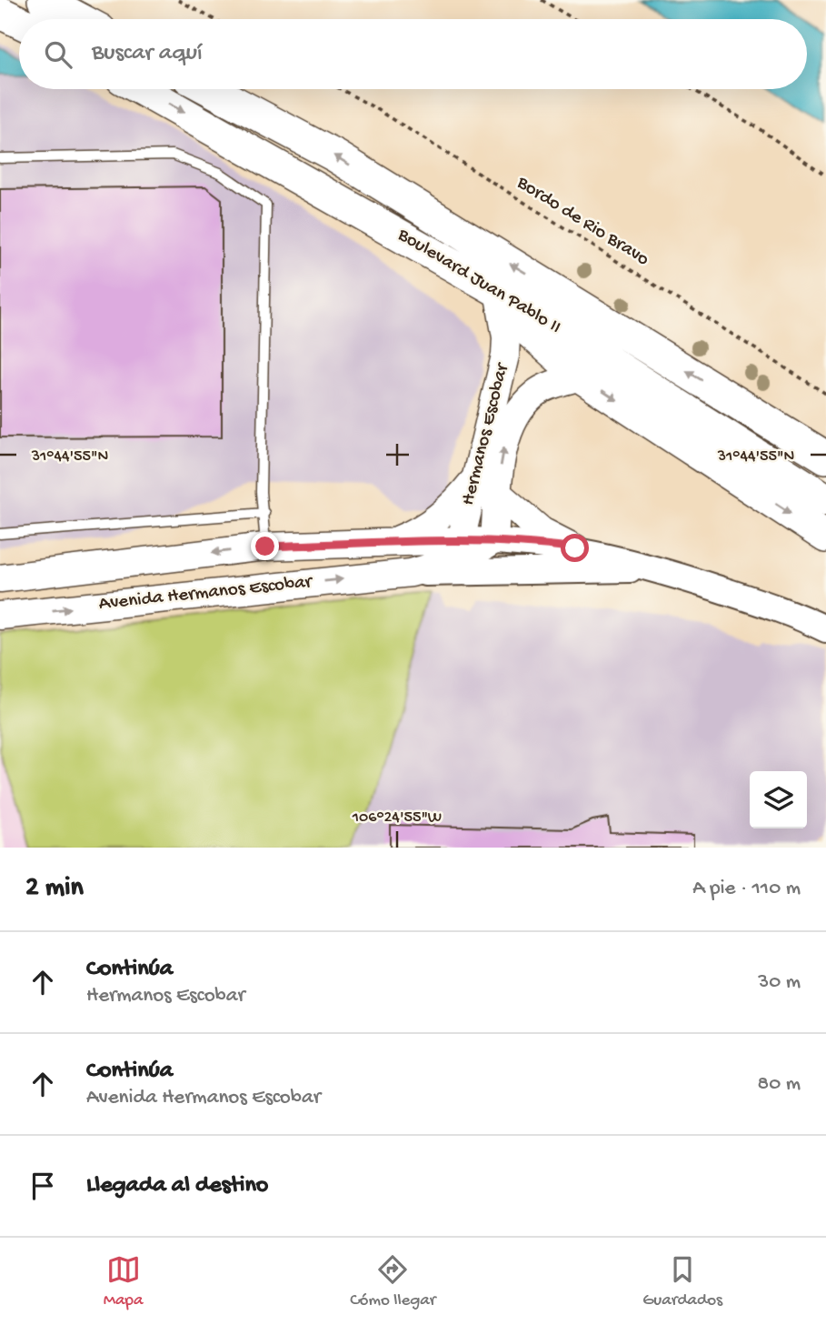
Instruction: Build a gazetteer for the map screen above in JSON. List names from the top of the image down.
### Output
{
  "streets": {
    "highway": ["Boulevard Juan Pablo II"],
    "main road": ["Hermanos Escobar", "Avenida Hermanos Escobar"],
    "path": ["Bordo de Rio Bravo"]
  },
  "crossings": [
    ["Boulevard Juan Pablo II", "Hermanos Escobar"],
    ["Hermanos Escobar", "Avenida Hermanos Escobar"]
  ],
  "page": {
    "search": "Buscar aquí",
    "heading": ["2 min", "A pie · 110 m"],
    "list": [
      ["Continúa", "Hermanos Escobar", "30 m"],
      ["Continúa", "Avenida Hermanos Escobar", "80 m"],
      "Llegada al destino"
    ],
    "nav": ["Mapa", "Cómo llegar", "Guardados"]
  },
  "coordinates": ["31°44'55\"N", "106°24'55\"W"]
}
